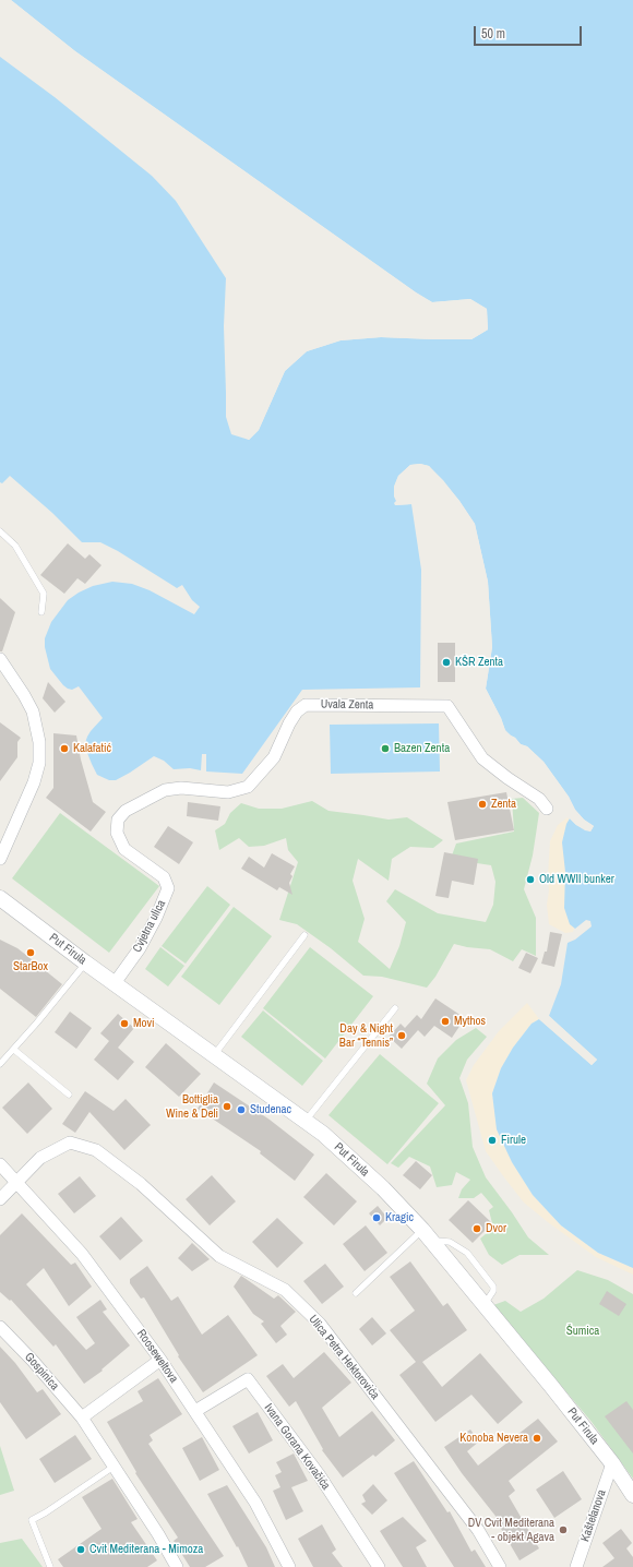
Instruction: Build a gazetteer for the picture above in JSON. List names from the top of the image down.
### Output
{
  "streets": {
    "street": [
      "Uvala Zenta",
      "Cvjetna ulica",
      "Put Firula",
      "Rooseweltova",
      "Ulica Petra Hektorovića",
      "Gospinica",
      "Ivana Gorana Kovačića",
      "Kaštelanova"
    ]
  },
  "crossings": [
    ["Uvala Zenta", "Cvjetna ulica"],
    ["Cvjetna ulica", "Put Firula"],
    ["Put Firula", "Kaštelanova"],
    ["Rooseweltova", "Ulica Petra Hektorovića"],
    ["Rooseweltova", "Ivana Gorana Kovačića"]
  ],
  "parks": ["Šumica"],
  "places": [
    "KŠR Zenta",
    "Kalafatić",
    "Bazen Zenta",
    "Zenta",
    "Old WWII bunker",
    "StarBox",
    "Mythos",
    "Movi",
    "Day & Night Bar “Tennis”",
    "Bottiglia Wine & Deli",
    "Studenac",
    "Firule",
    "Kragic",
    "Dvor",
    "Konoba Nevera",
    "DV Cvit Mediterana - objekt Agava",
    "Cvit Mediterana - Mimoza"
  ],
  "scale_bar": "50 m"
}
